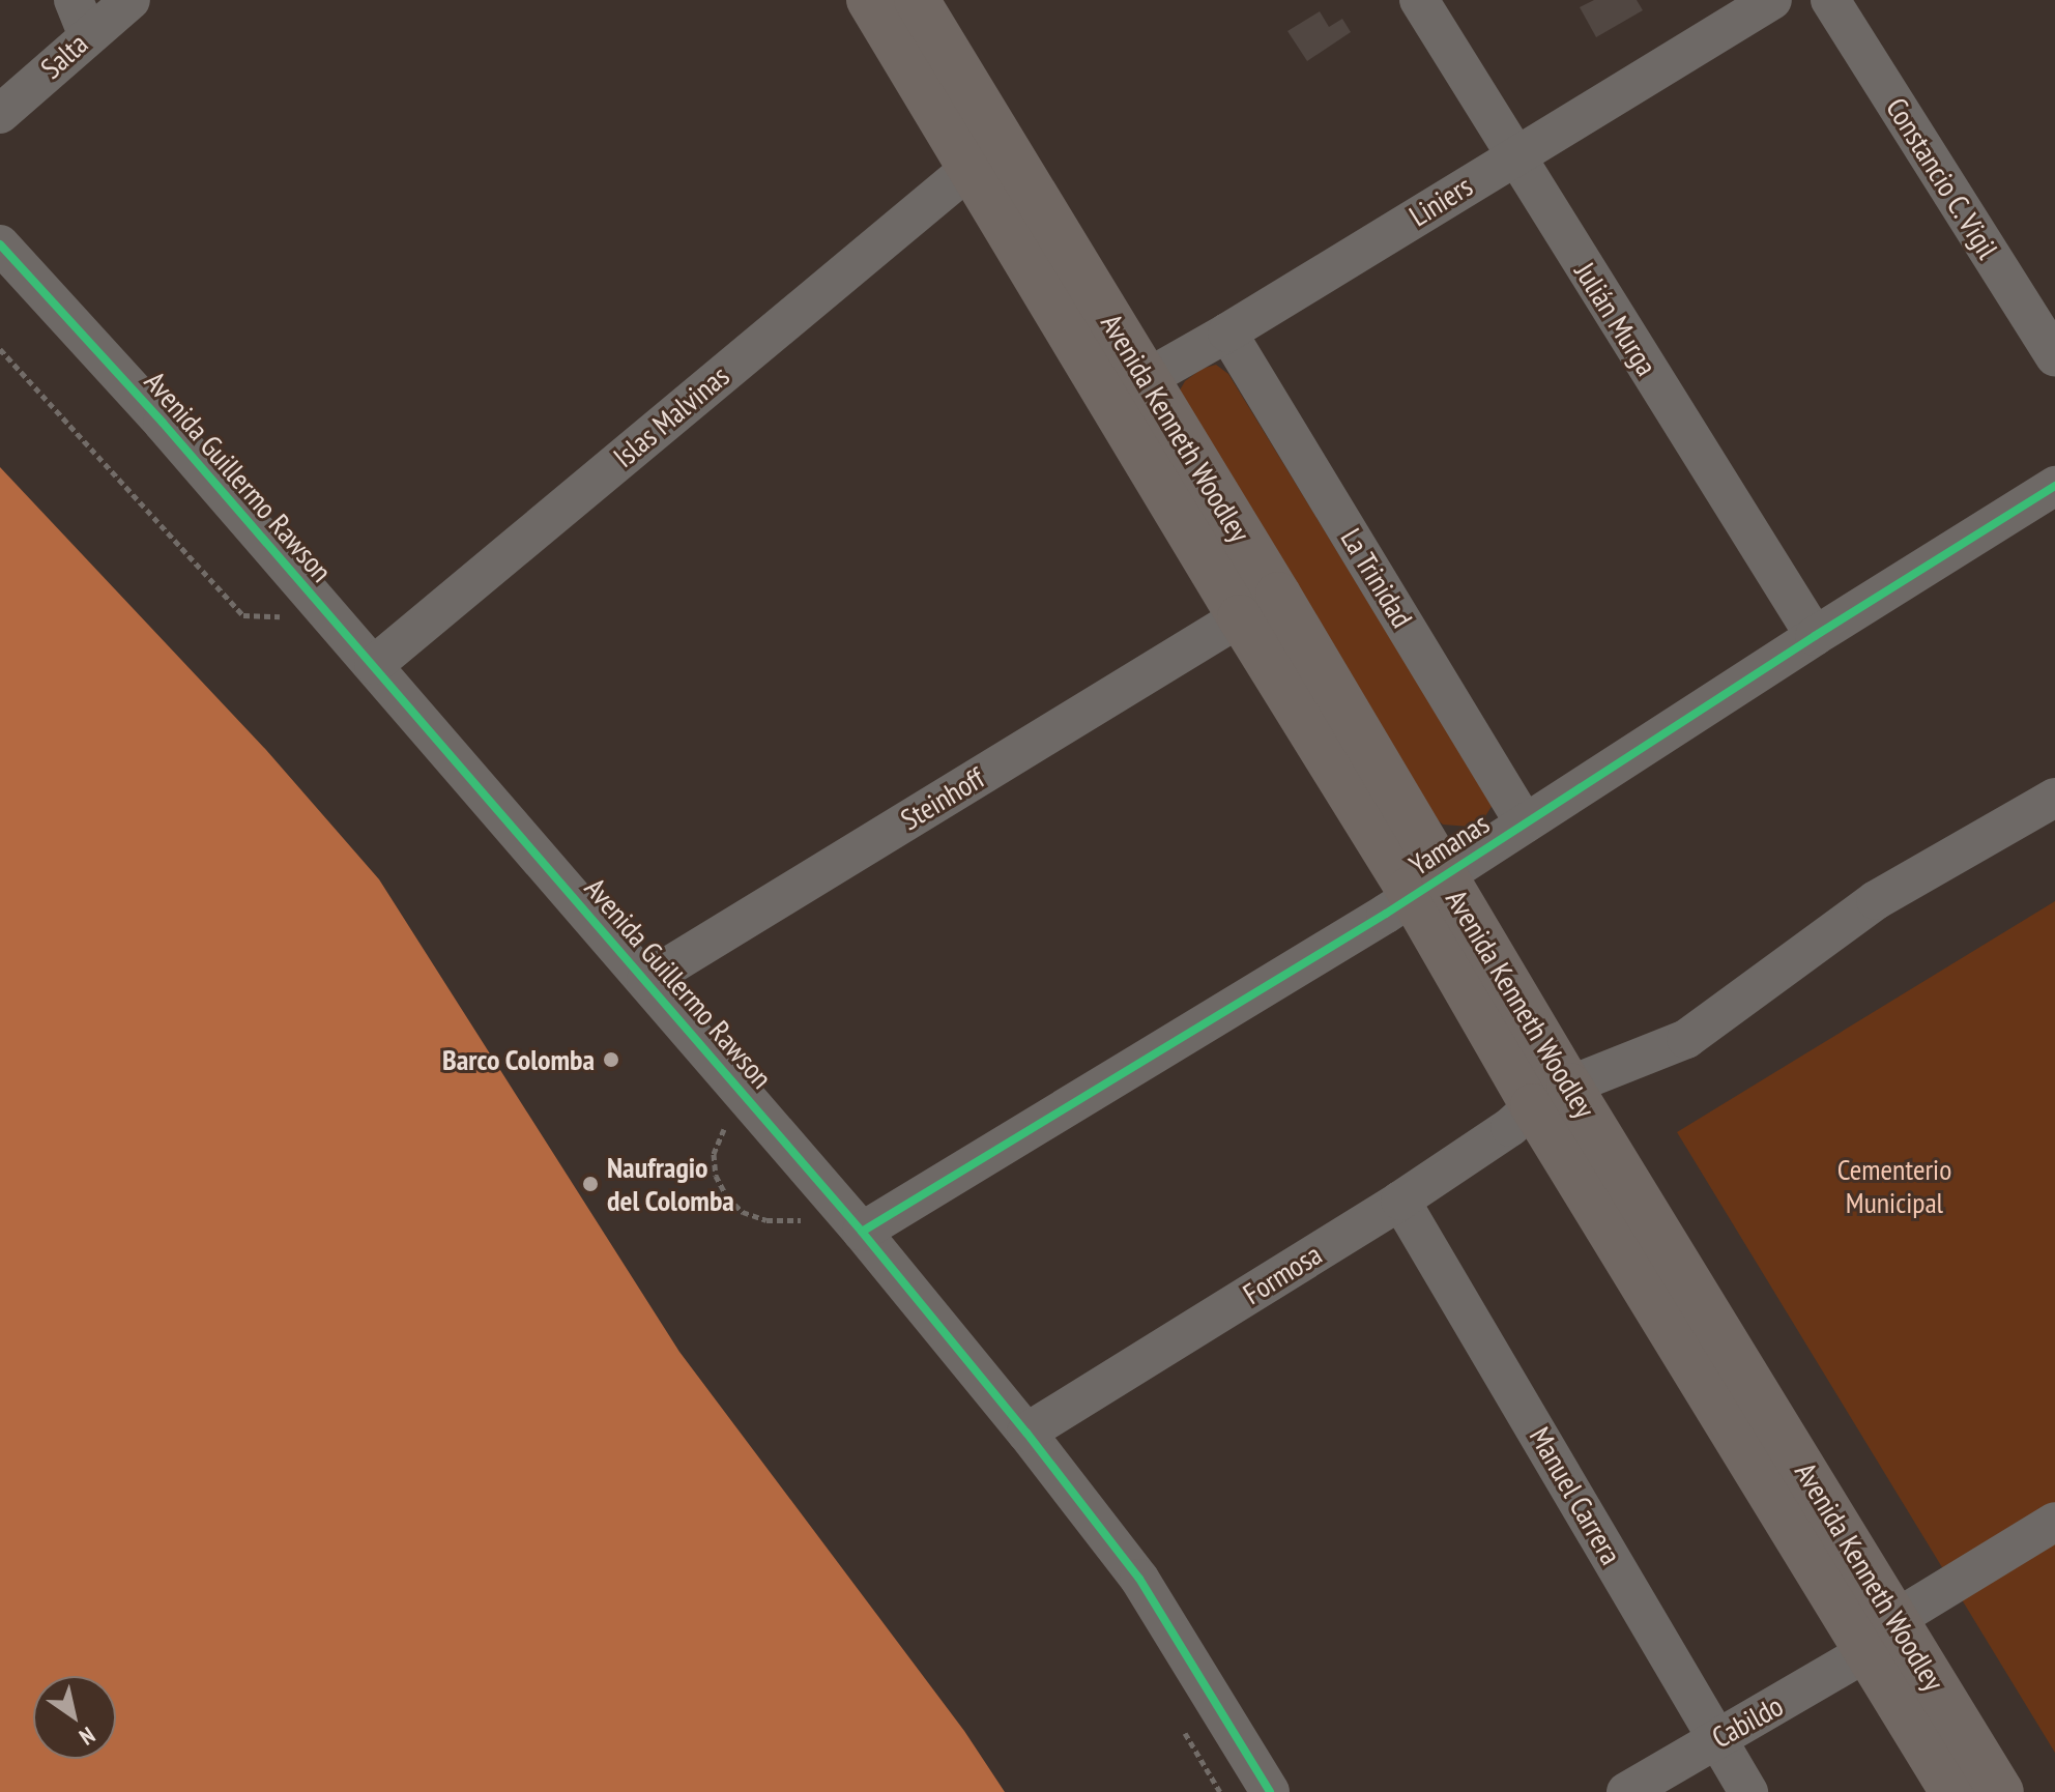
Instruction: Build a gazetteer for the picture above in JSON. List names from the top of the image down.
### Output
{
  "streets": {
    "main road": ["Avenida Kenneth Woodley"],
    "street": [
      "Salta",
      "Constancio C. Vigil",
      "Liniers",
      "Julián Murga",
      "Islas Malvinas",
      "Avenida Guillermo Rawson",
      "La Trinidad",
      "Steinhoff",
      "Yamanas",
      "Formosa",
      "Manuel Carrera",
      "Cabildo"
    ]
  },
  "crossings": [
    ["Liniers", "Julián Murga"],
    ["Liniers", "Avenida Kenneth Woodley"],
    ["Liniers", "La Trinidad"],
    ["Julián Murga", "Yamanas"],
    ["Islas Malvinas", "Avenida Kenneth Woodley"],
    ["Islas Malvinas", "Avenida Guillermo Rawson"],
    ["Avenida Kenneth Woodley", "Steinhoff"],
    ["Avenida Kenneth Woodley", "Yamanas"],
    ["Avenida Kenneth Woodley", "Formosa"],
    ["Avenida Kenneth Woodley", "Cabildo"],
    ["Avenida Guillermo Rawson", "Steinhoff"],
    ["Avenida Guillermo Rawson", "Yamanas"],
    ["Avenida Guillermo Rawson", "Formosa"],
    ["La Trinidad", "Yamanas"],
    ["Formosa", "Manuel Carrera"],
    ["Manuel Carrera", "Cabildo"]
  ],
  "parks": ["Cementerio Municipal"],
  "places": ["Barco Colomba", "Naufragio del Colomba"],
  "north": "bottom right"
}
